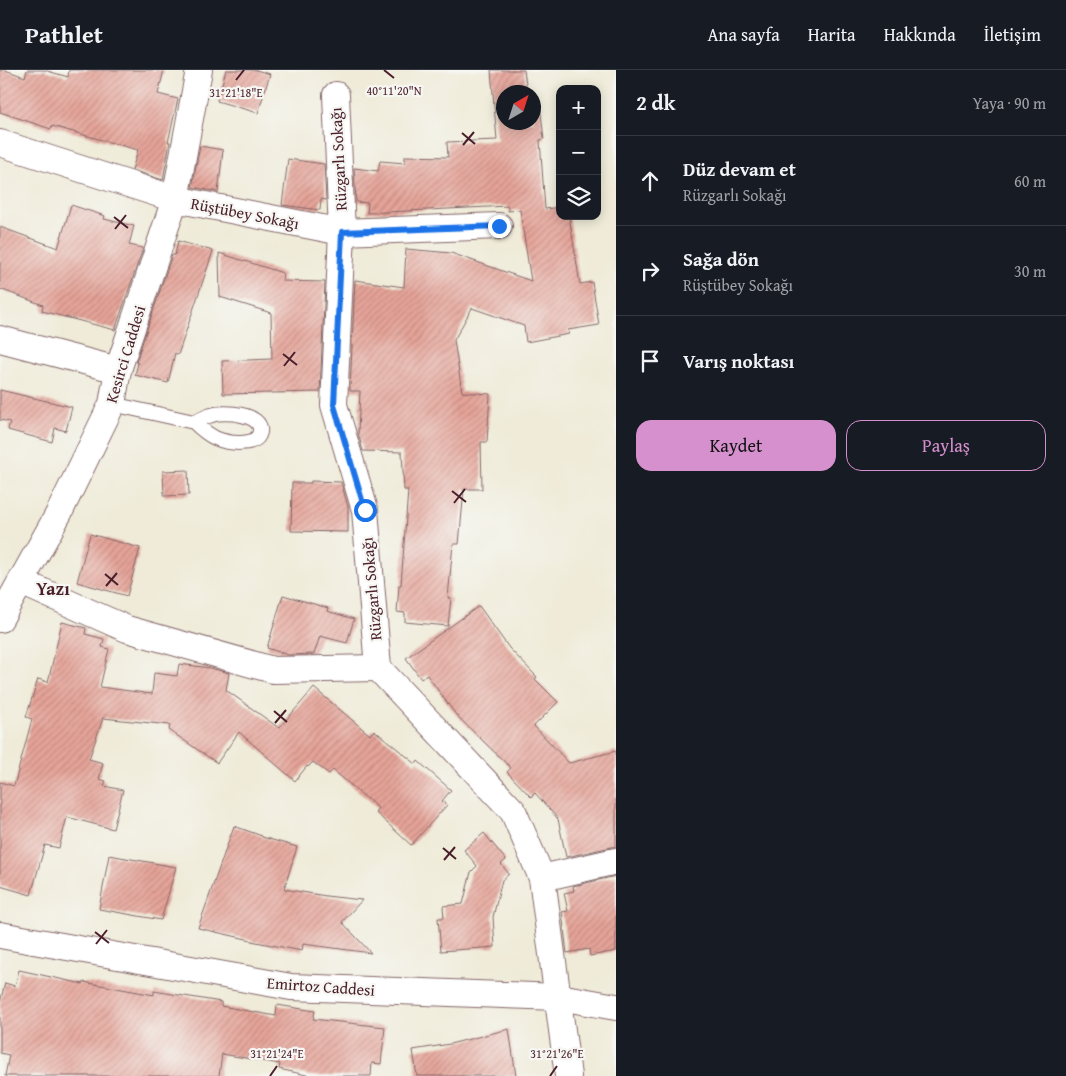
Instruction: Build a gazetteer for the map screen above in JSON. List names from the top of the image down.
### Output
{
  "streets": {
    "street": [
      "Rüzgarlı Sokağı",
      "Rüştübey Sokağı",
      "Kesirci Caddesi",
      "Emirtoz Caddesi"
    ]
  },
  "crossings": [
    ["Rüzgarlı Sokağı", "Rüştübey Sokağı"],
    ["Rüştübey Sokağı", "Kesirci Caddesi"]
  ],
  "districts": ["Yazı"],
  "north": "top right",
  "page": {
    "header": "Pathlet",
    "nav": [
      "Ana sayfa",
      "Harita",
      "Hakkında",
      "İletişim"
    ],
    "heading": ["2 dk", "Yaya · 90 m"],
    "map_buttons": ["+", "−"],
    "list": [
      ["Düz devam et", "Rüzgarlı Sokağı", "60 m"],
      ["Sağa dön", "Rüştübey Sokağı", "30 m"],
      "Varış noktası"
    ],
    "buttons": ["Kaydet", "Paylaş"]
  },
  "coordinates": [
    "40°11'20\"N",
    "31°21'18\"E",
    "31°21'24\"E",
    "31°21'26\"E"
  ]
}
